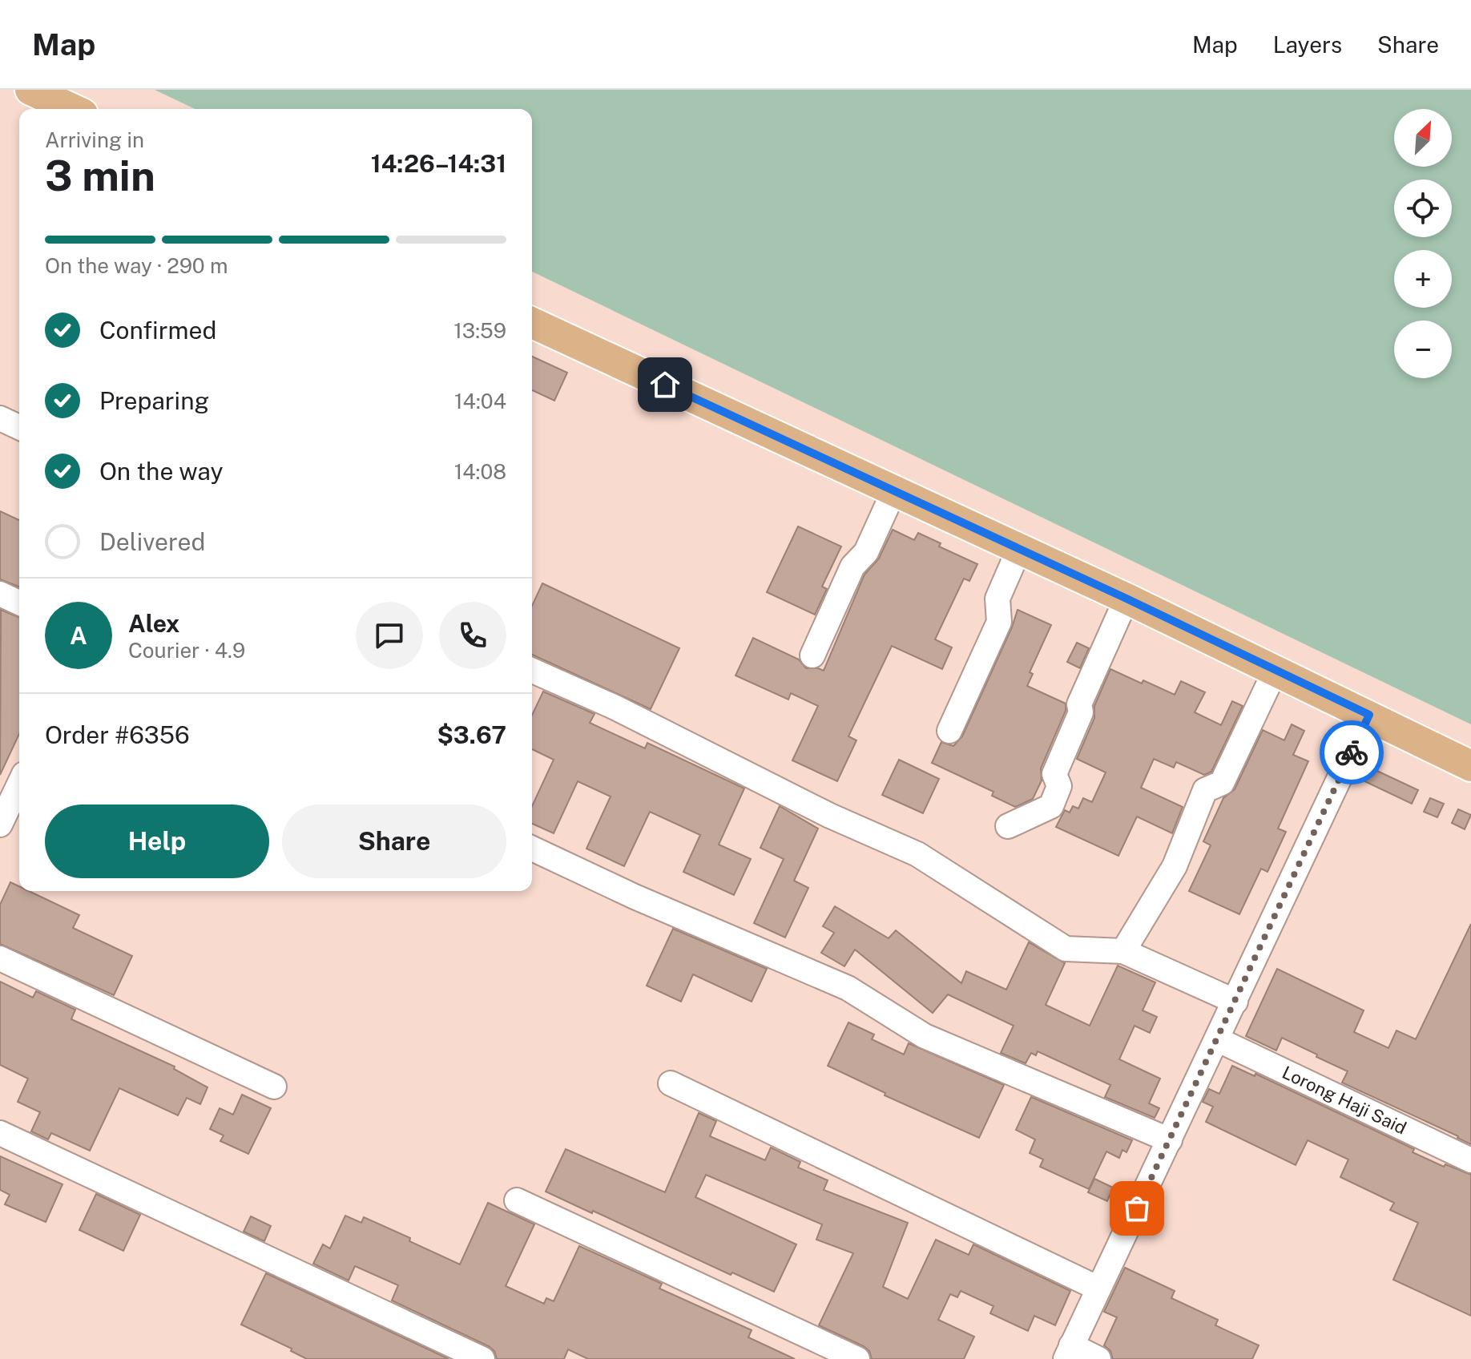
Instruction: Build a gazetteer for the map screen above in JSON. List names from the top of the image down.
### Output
{
  "streets": {
    "street": ["Lorong Haji Said"]
  },
  "north": "top right",
  "page": {
    "header": "Map",
    "nav": ["Map", "Layers", "Share"],
    "map_buttons": ["+", "−"],
    "heading": ["3 min", "Arriving in", "14:26–14:31"],
    "panel": [
      "Alex",
      "Courier · 4.9",
      "Order #6356",
      "$3.67"
    ],
    "bar": "On the way · 290 m",
    "list": [
      ["Confirmed", "13:59"],
      ["Preparing", "14:04"],
      ["On the way", "14:08"],
      "Delivered"
    ],
    "round": "A",
    "buttons": ["Help", "Share"]
  }
}
